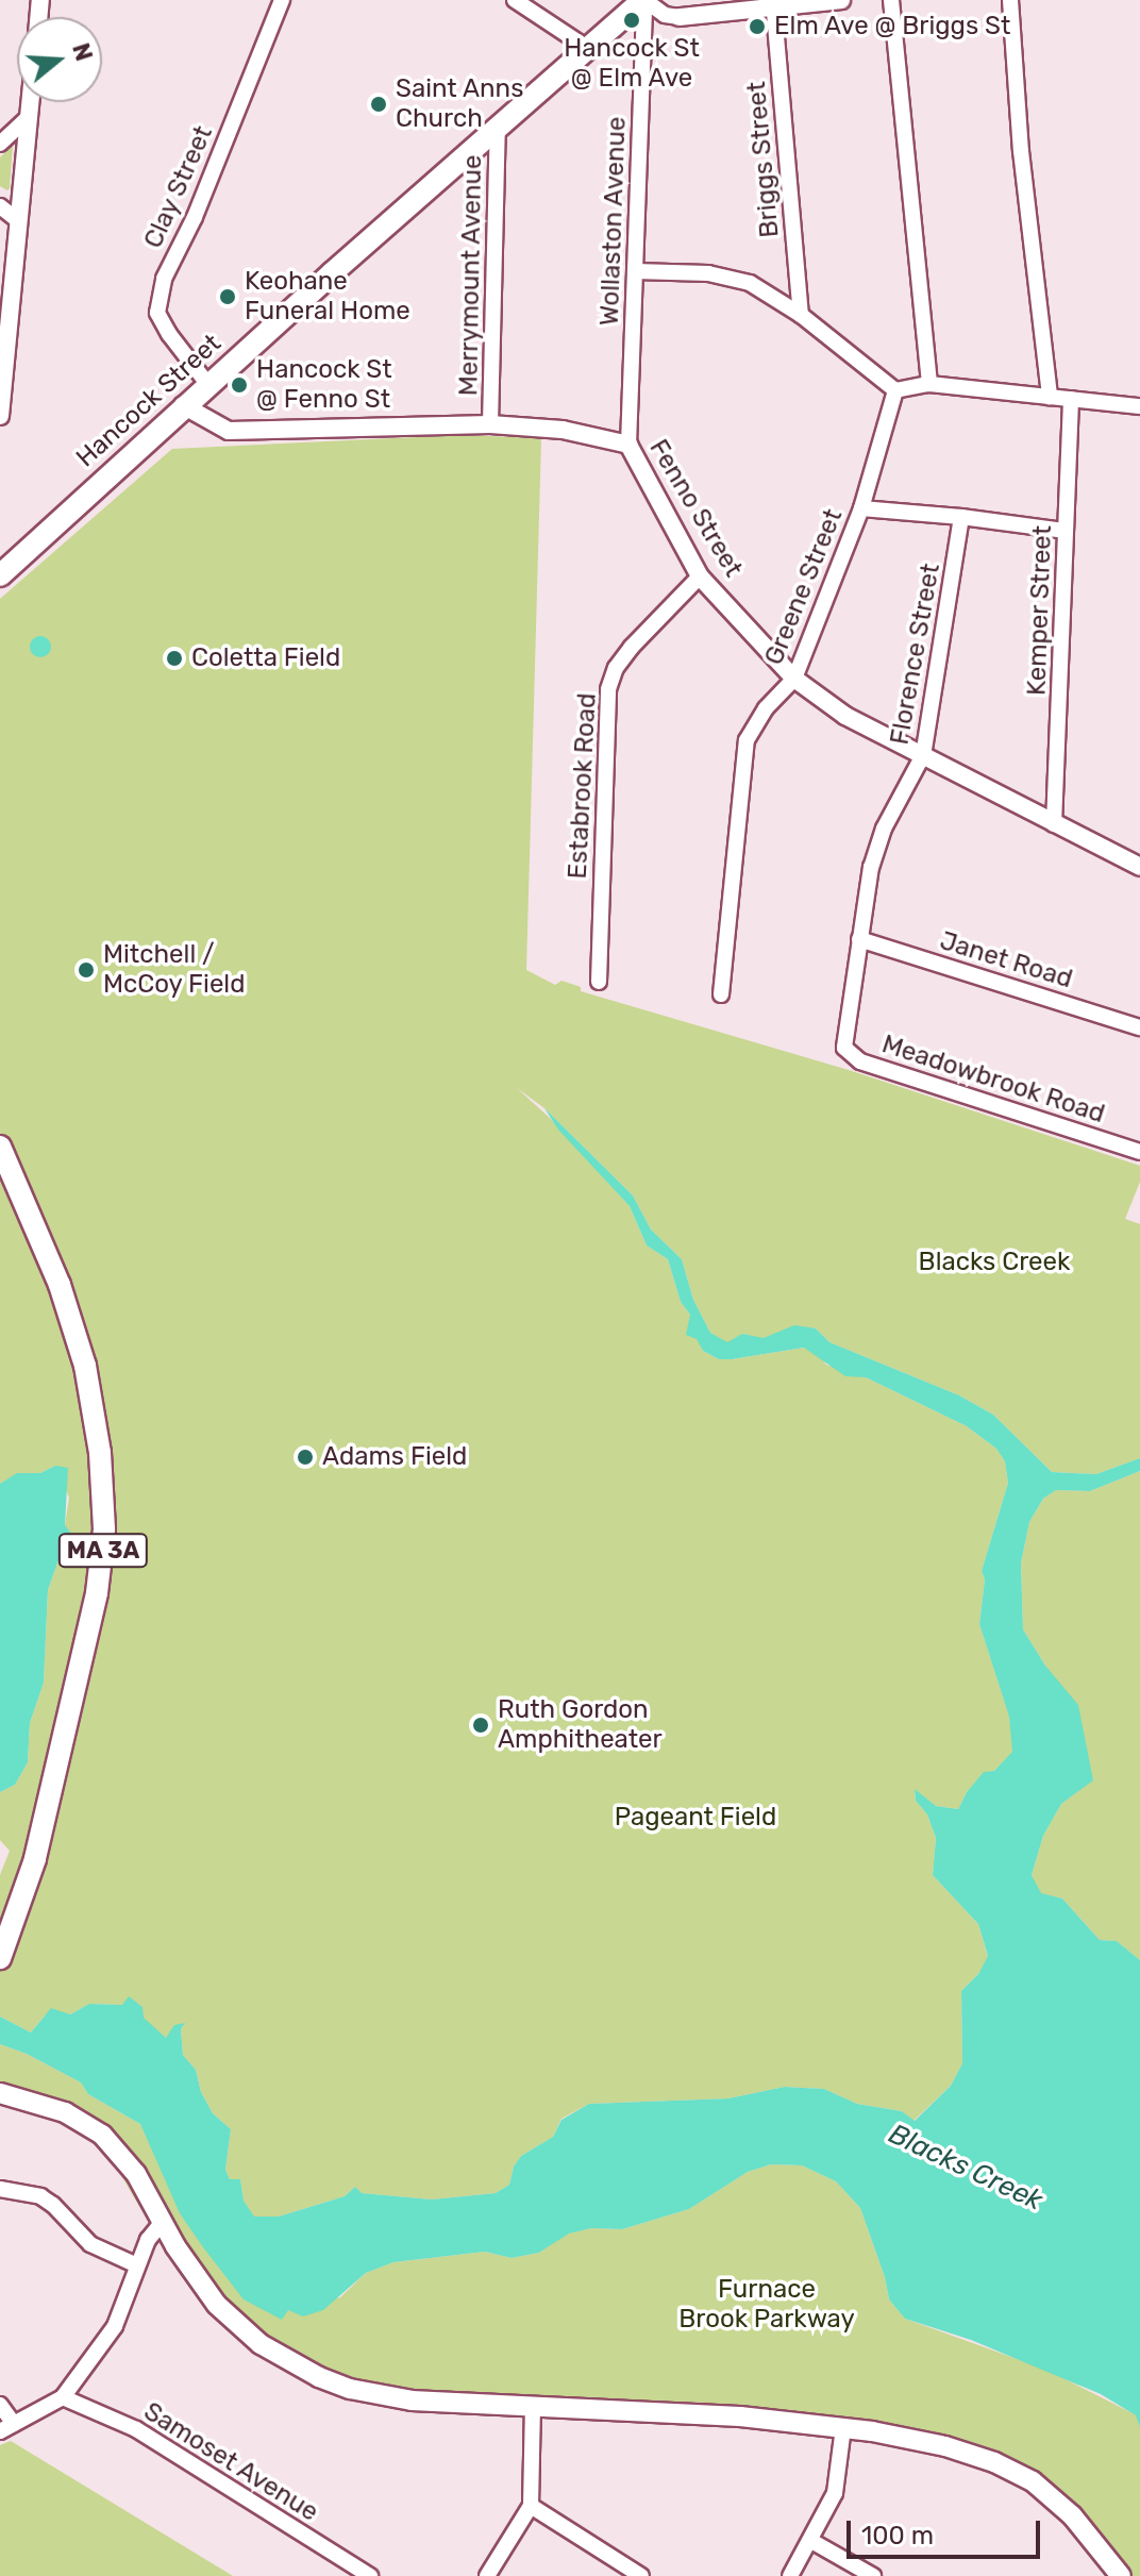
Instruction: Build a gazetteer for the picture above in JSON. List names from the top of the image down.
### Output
{
  "streets": {
    "main road": ["Hancock Street", "MA 3A"],
    "street": [
      "Briggs Street",
      "Clay Street",
      "Wollaston Avenue",
      "Merrymount Avenue",
      "Fenno Street",
      "Greene Street",
      "Kemper Street",
      "Florence Street",
      "Estabrook Road",
      "Janet Road",
      "Meadowbrook Road",
      "Samoset Avenue"
    ]
  },
  "crossings": [
    ["Clay Street", "Hancock Street"],
    ["Wollaston Avenue", "Hancock Street"],
    ["Wollaston Avenue", "Fenno Street"],
    ["Merrymount Avenue", "Hancock Street"],
    ["Merrymount Avenue", "Fenno Street"],
    ["Hancock Street", "Fenno Street"],
    ["Fenno Street", "Greene Street"],
    ["Fenno Street", "Kemper Street"],
    ["Fenno Street", "Florence Street"],
    ["Fenno Street", "Estabrook Road"],
    ["Florence Street", "Janet Road"],
    ["Florence Street", "Meadowbrook Road"]
  ],
  "water": ["Blacks Creek"],
  "parks": ["Blacks Creek", "Pageant Field", "Furnace Brook Parkway"],
  "places": [
    "Hancock St @ Elm Ave",
    "Elm Ave @ Briggs St",
    "Saint Anns Church",
    "Keohane Funeral Home",
    "Hancock St @ Fenno St",
    "Coletta Field",
    "Mitchell / McCoy Field",
    "Adams Field",
    "Ruth Gordon Amphitheater"
  ],
  "scale_bar": "100 m",
  "north": "right"
}
